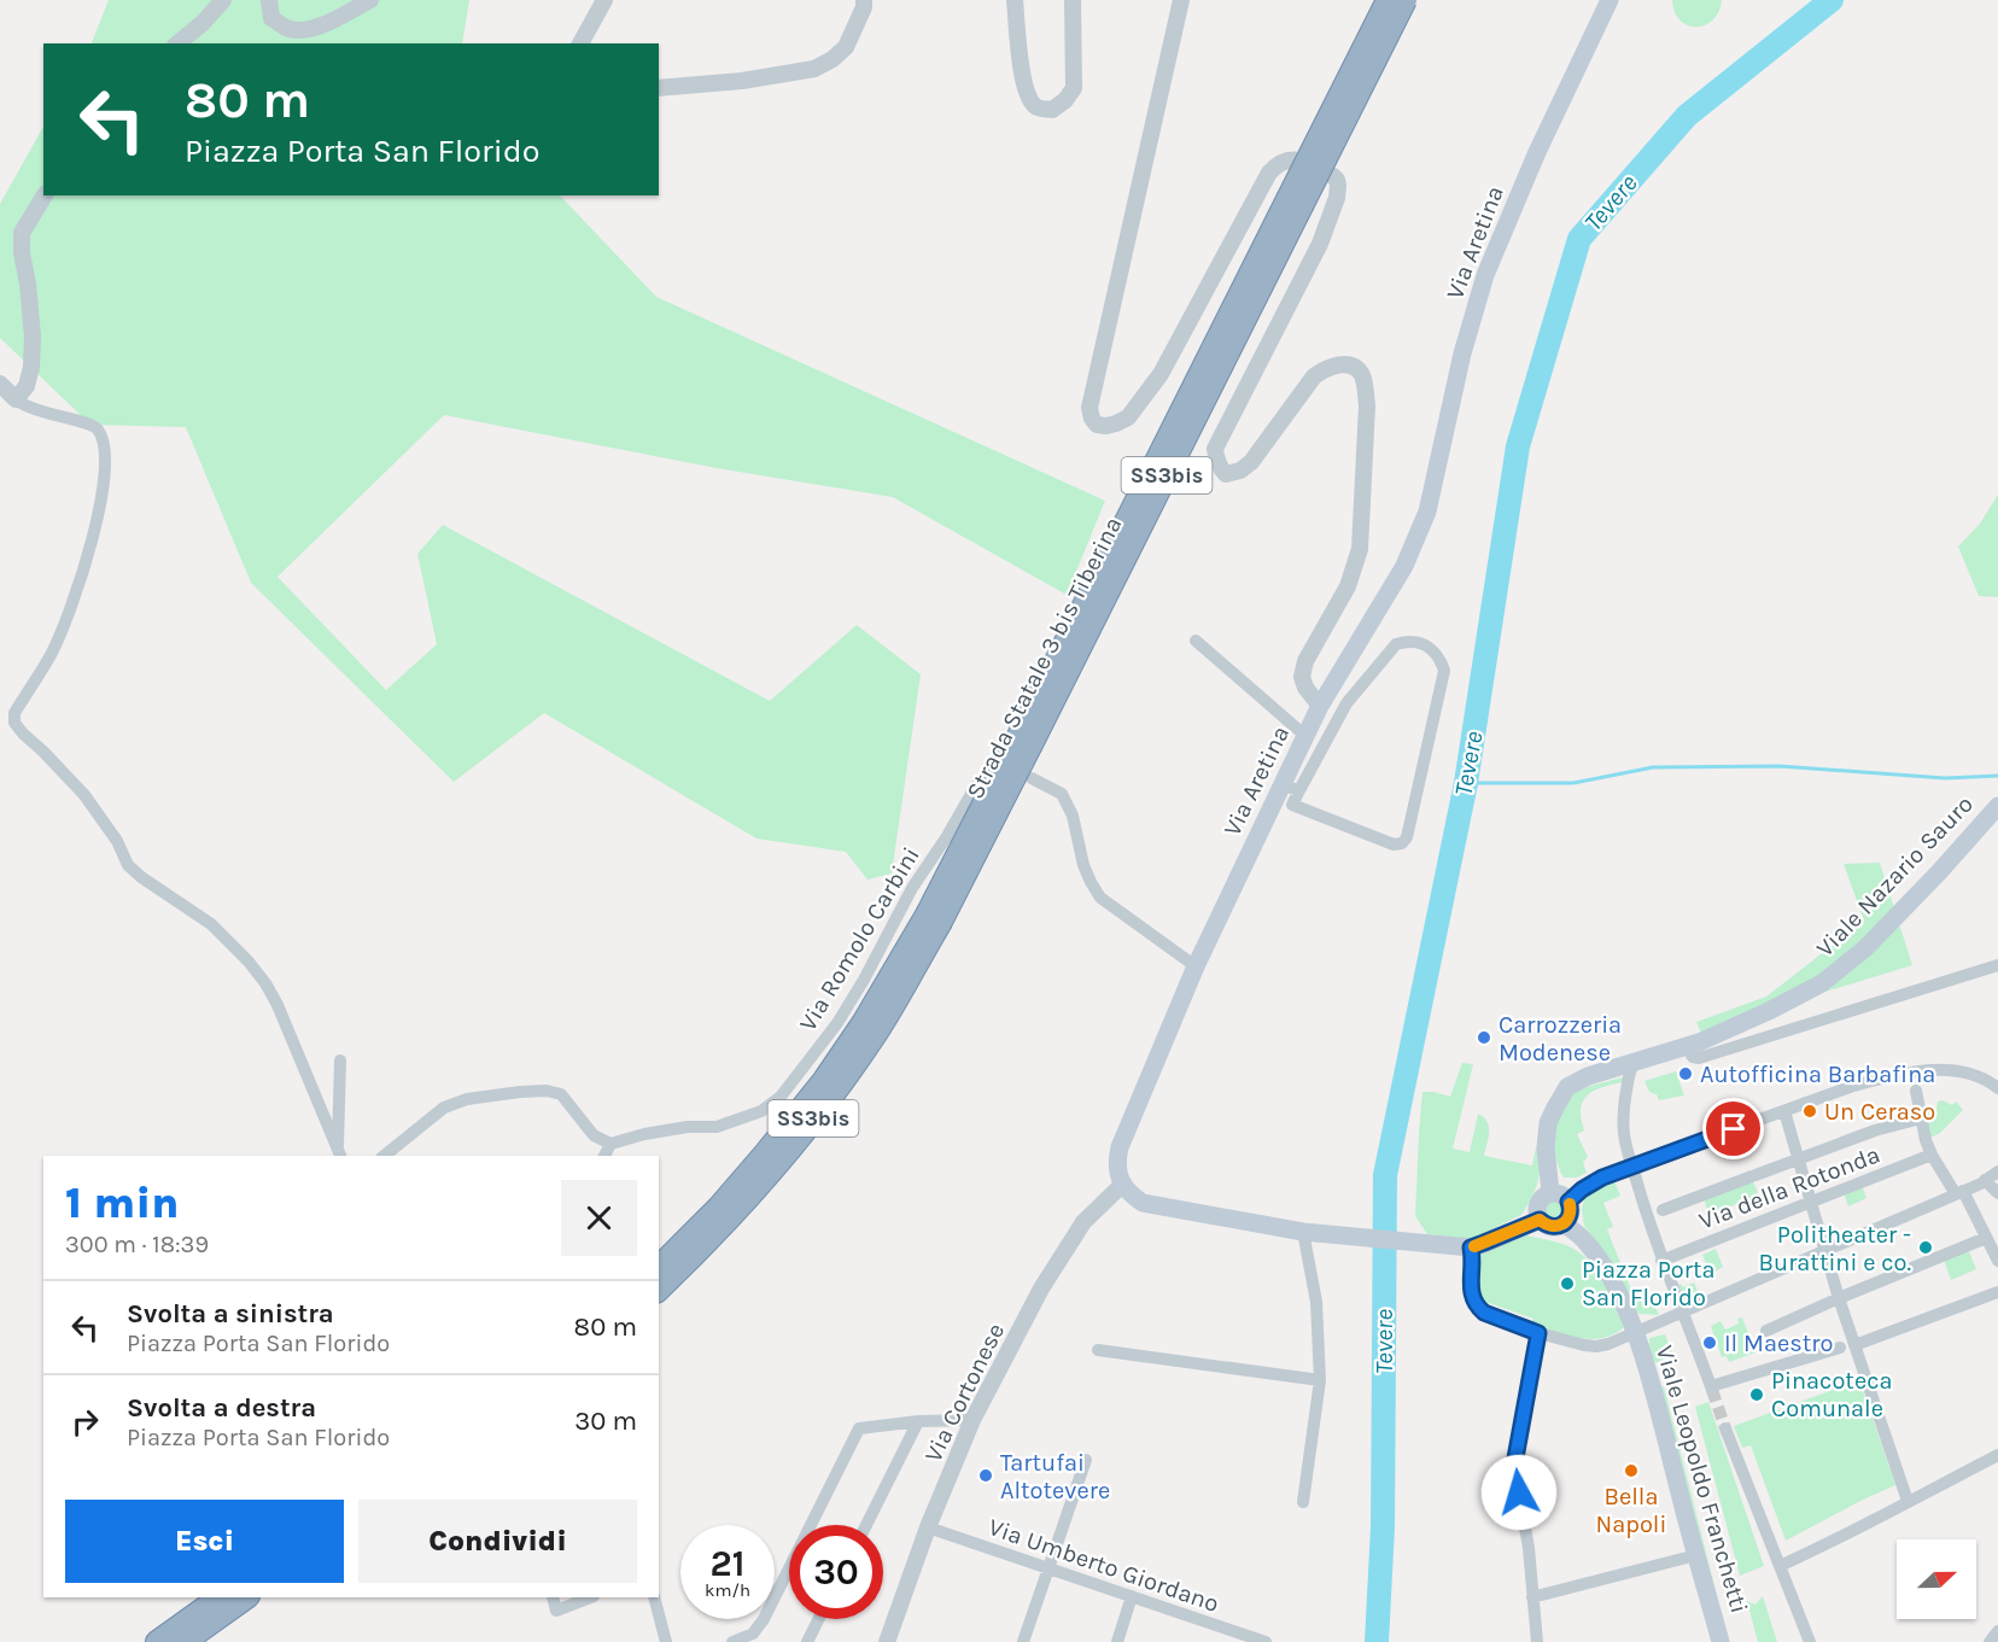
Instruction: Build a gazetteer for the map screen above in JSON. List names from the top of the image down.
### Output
{
  "streets": {
    "highway": ["SS3bis", "Strada Statale 3 bis Tiberina"],
    "main road": ["Via Aretina", "Viale Nazario Sauro", "Viale Leopoldo Franchetti"],
    "street": [
      "Via Romolo Carbini",
      "Via della Rotonda",
      "Via Cortonese",
      "Via Umberto Giordano"
    ]
  },
  "crossings": [
    ["Via Aretina", "Via Cortonese"],
    ["Viale Nazario Sauro", "Viale Leopoldo Franchetti"],
    ["Via Cortonese", "Via Umberto Giordano"]
  ],
  "water": ["Tevere"],
  "places": [
    "Carrozzeria Modenese",
    "Autofficina Barbafina",
    "Un Ceraso",
    "Politheater - Burattini e co.",
    "Piazza Porta San Florido",
    "Il Maestro",
    "Pinacoteca Comunale",
    "Bella Napoli",
    "Tartufai Altotevere"
  ],
  "north": "right",
  "page": {
    "turn": ["80 m", "Piazza Porta San Florido"],
    "heading": ["1 min", "300 m · 18:39"],
    "list": [
      {
        "name": "Svolta a sinistra",
        "note": "Piazza Porta San Florido",
        "value": "80 m"
      },
      {
        "name": "Svolta a destra",
        "note": "Piazza Porta San Florido",
        "value": "30 m"
      }
    ],
    "buttons": ["Esci", "Condividi"],
    "speed": "21 km/h",
    "limit": "30"
  }
}
